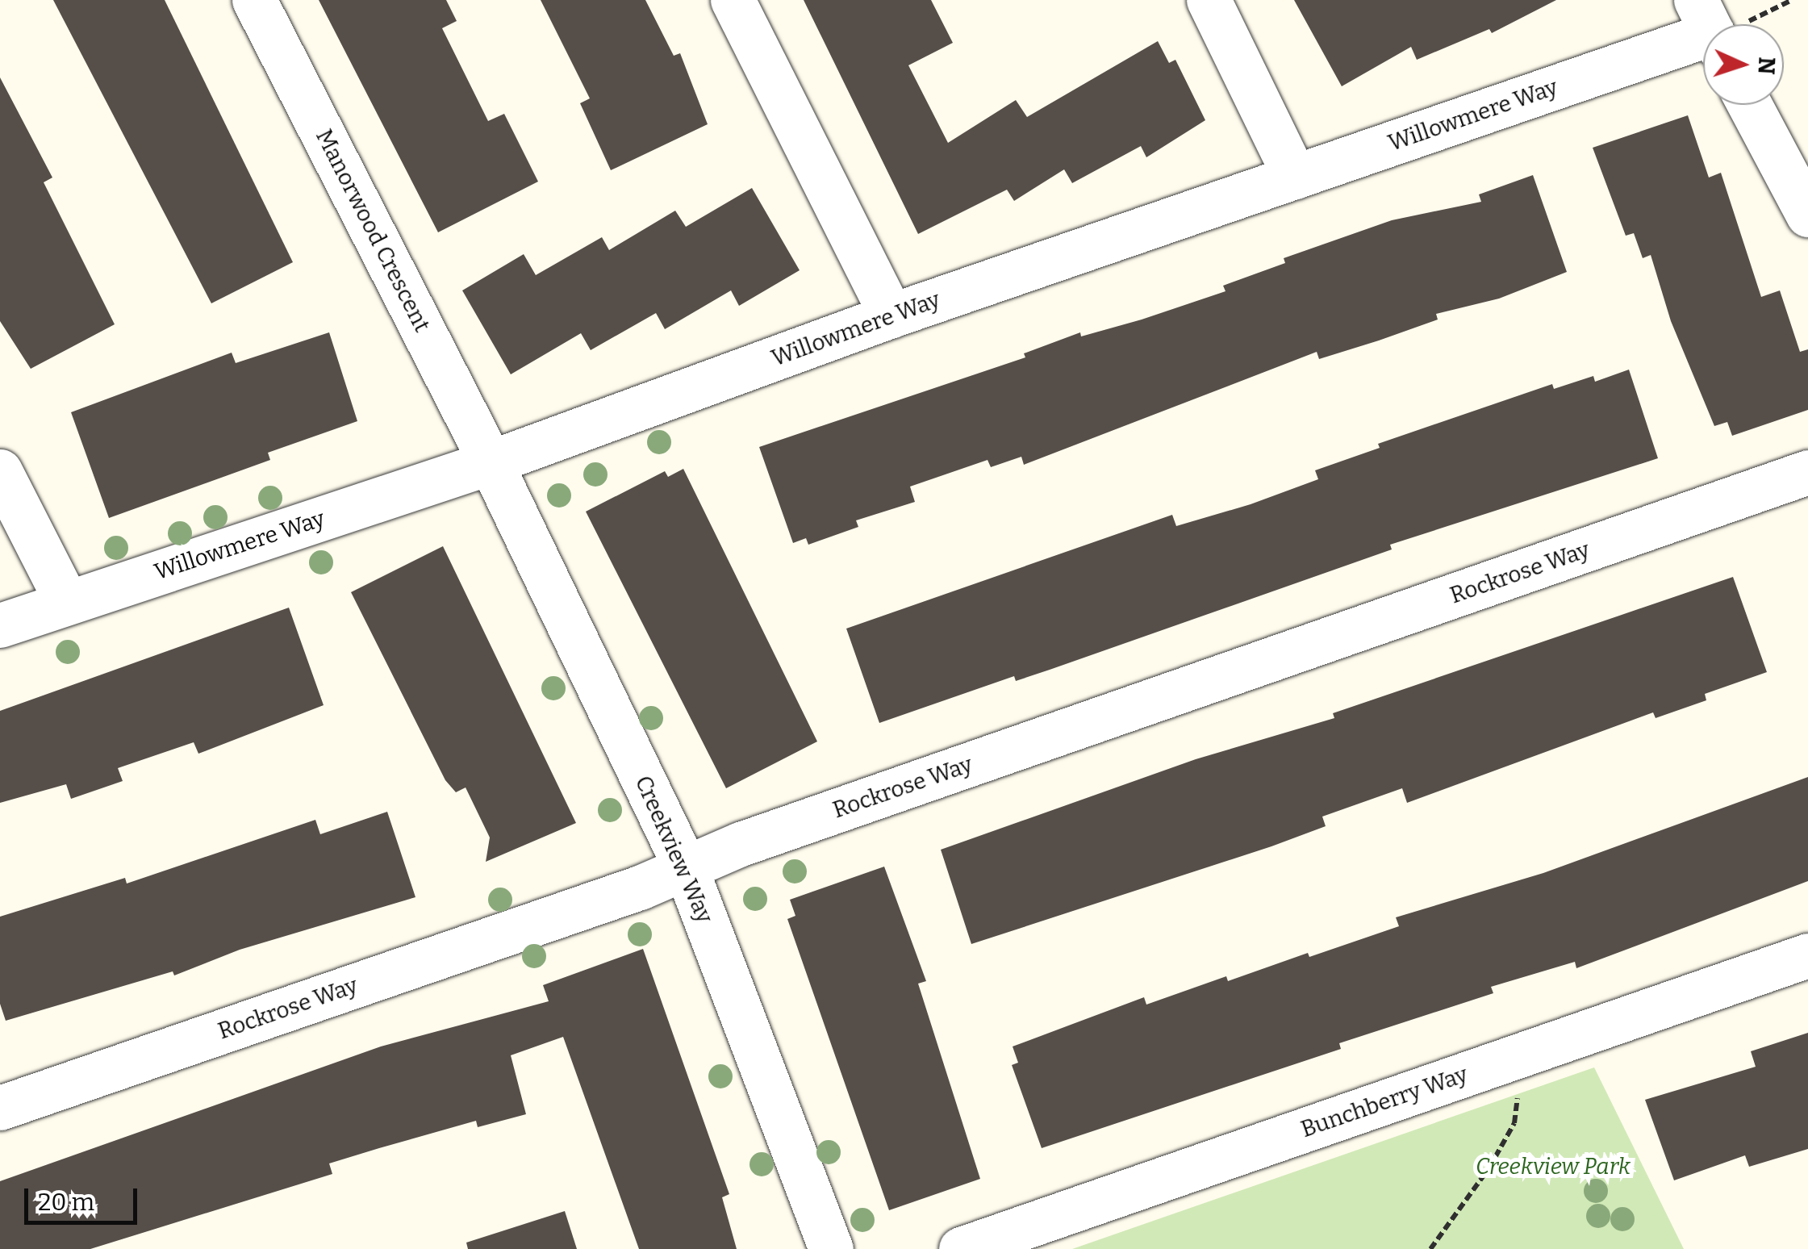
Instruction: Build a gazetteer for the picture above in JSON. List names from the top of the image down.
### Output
{
  "streets": {
    "street": [
      "Willowmere Way",
      "Manorwood Crescent",
      "Rockrose Way",
      "Creekview Way",
      "Bunchberry Way"
    ]
  },
  "crossings": [
    ["Willowmere Way", "Manorwood Crescent"],
    ["Willowmere Way", "Creekview Way"],
    ["Manorwood Crescent", "Creekview Way"],
    ["Rockrose Way", "Creekview Way"]
  ],
  "parks": ["Creekview Park"],
  "scale_bar": "20 m",
  "north": "right"
}
